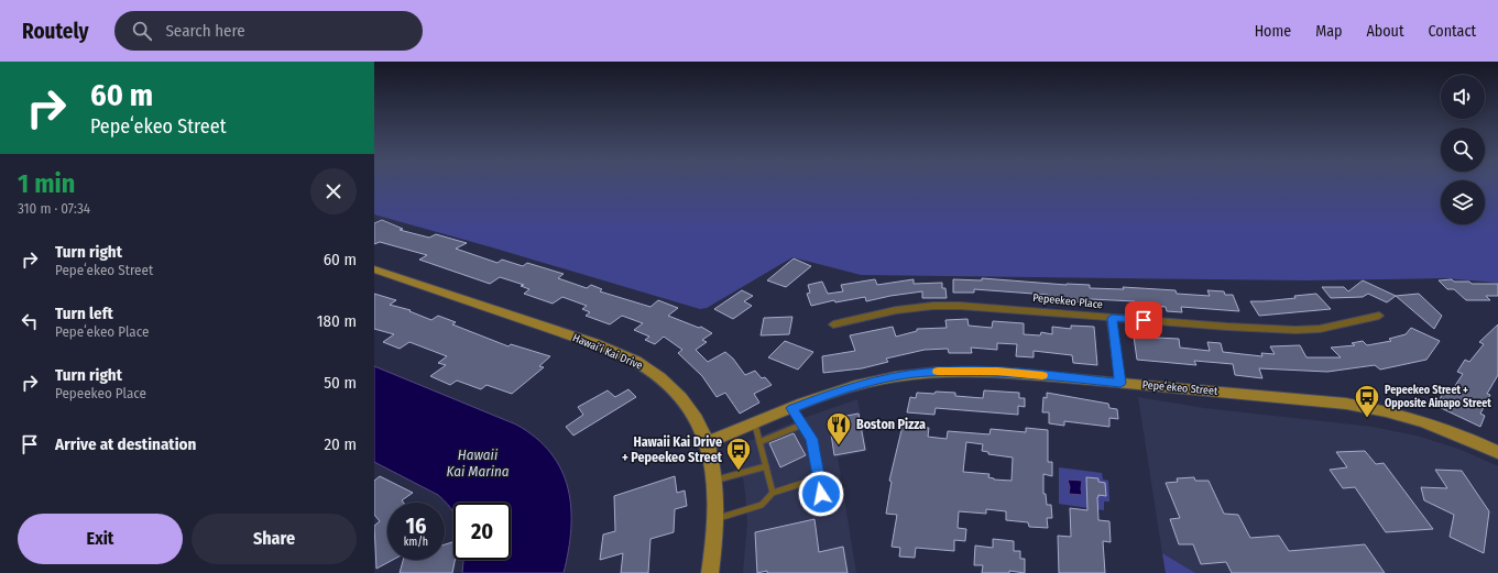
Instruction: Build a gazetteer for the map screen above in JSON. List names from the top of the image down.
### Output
{
  "streets": {
    "street": ["Pepeekeo Place", "Hawai’i Kai Drive", "Pepeʻekeo Street"]
  },
  "crossings": [
    ["Hawai’i Kai Drive", "Pepeʻekeo Street"]
  ],
  "water": ["Hawaii Kai Marina"],
  "places": {
    "bus stop": ["Pepeekeo Street + Opposite Ainapo Street", "Hawaii Kai Drive + Pepeekeo Street"],
    "restaurant": ["Boston Pizza"]
  },
  "page": {
    "header": "Routely",
    "search": "Search here",
    "nav": [
      "Home",
      "Map",
      "About",
      "Contact"
    ],
    "turn": ["60 m", "Pepeʻekeo Street"],
    "heading": ["1 min", "310 m · 07:34"],
    "list": [
      {
        "name": "Turn right",
        "note": "Pepeʻekeo Street",
        "value": "60 m"
      },
      {
        "name": "Turn left",
        "note": "Pepeʻekeo Place",
        "value": "180 m"
      },
      {
        "name": "Turn right",
        "note": "Pepeekeo Place",
        "value": "50 m"
      },
      {
        "name": "Arrive at destination",
        "value": "20 m"
      }
    ],
    "speed": "16 km/h",
    "limit": "20",
    "buttons": ["Exit", "Share"]
  }
}
